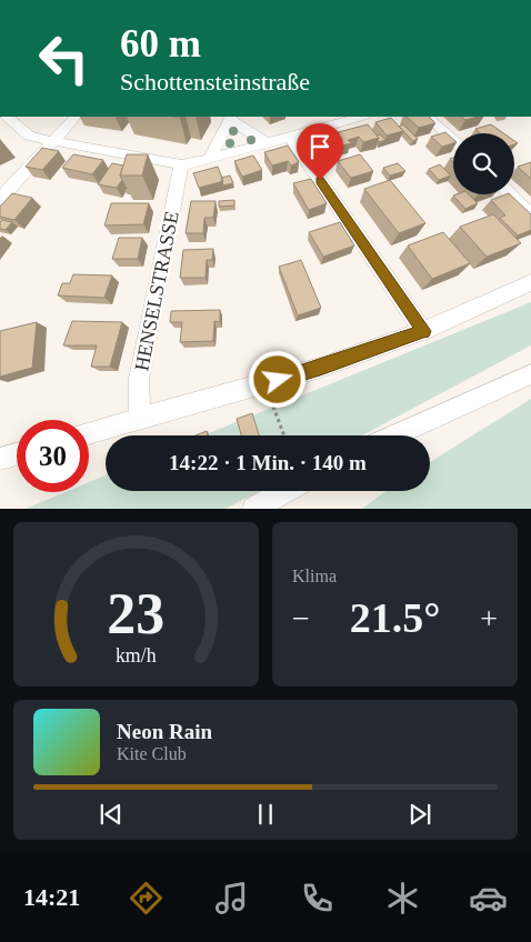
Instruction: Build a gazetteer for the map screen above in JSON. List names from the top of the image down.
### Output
{
  "streets": {
    "street": ["HENSELSTRASSE"]
  },
  "page": {
    "turn": ["60 m", "Schottensteinstraße"],
    "limit": "30",
    "trip": "14:22 · 1 Min. · 140 m",
    "tile": "Klima",
    "heat": ["−", "21.5°", "+"],
    "song": ["Neon Rain", "Kite Club"],
    "tabs": "14:21",
    "gauge": ["23", "km/h"]
  }
}
